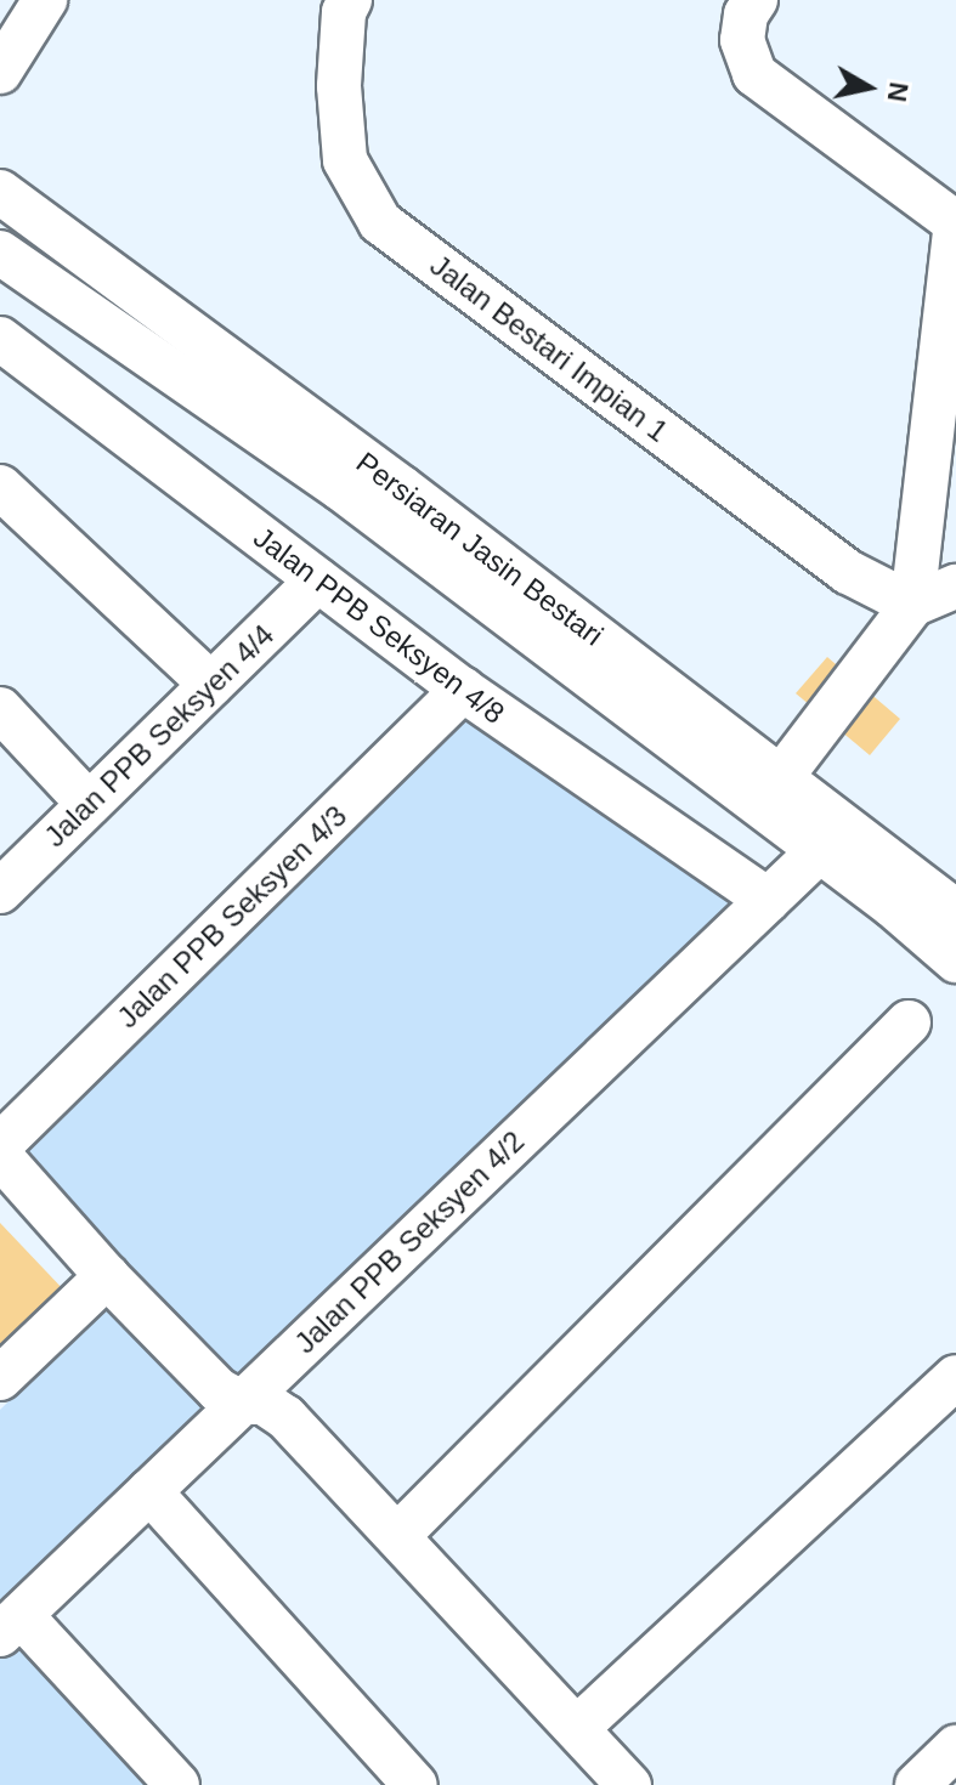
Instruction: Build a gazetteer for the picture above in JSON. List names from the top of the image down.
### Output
{
  "streets": {
    "street": [
      "Jalan Bestari Impian 1",
      "Persiaran Jasin Bestari",
      "Jalan PPB Seksyen 4/8",
      "Jalan PPB Seksyen 4/4",
      "Jalan PPB Seksyen 4/3",
      "Jalan PPB Seksyen 4/2"
    ]
  },
  "crossings": [
    ["Persiaran Jasin Bestari", "Jalan PPB Seksyen 4/2"],
    ["Jalan PPB Seksyen 4/8", "Jalan PPB Seksyen 4/4"],
    ["Jalan PPB Seksyen 4/8", "Jalan PPB Seksyen 4/3"],
    ["Jalan PPB Seksyen 4/8", "Jalan PPB Seksyen 4/2"]
  ],
  "north": "right"
}
